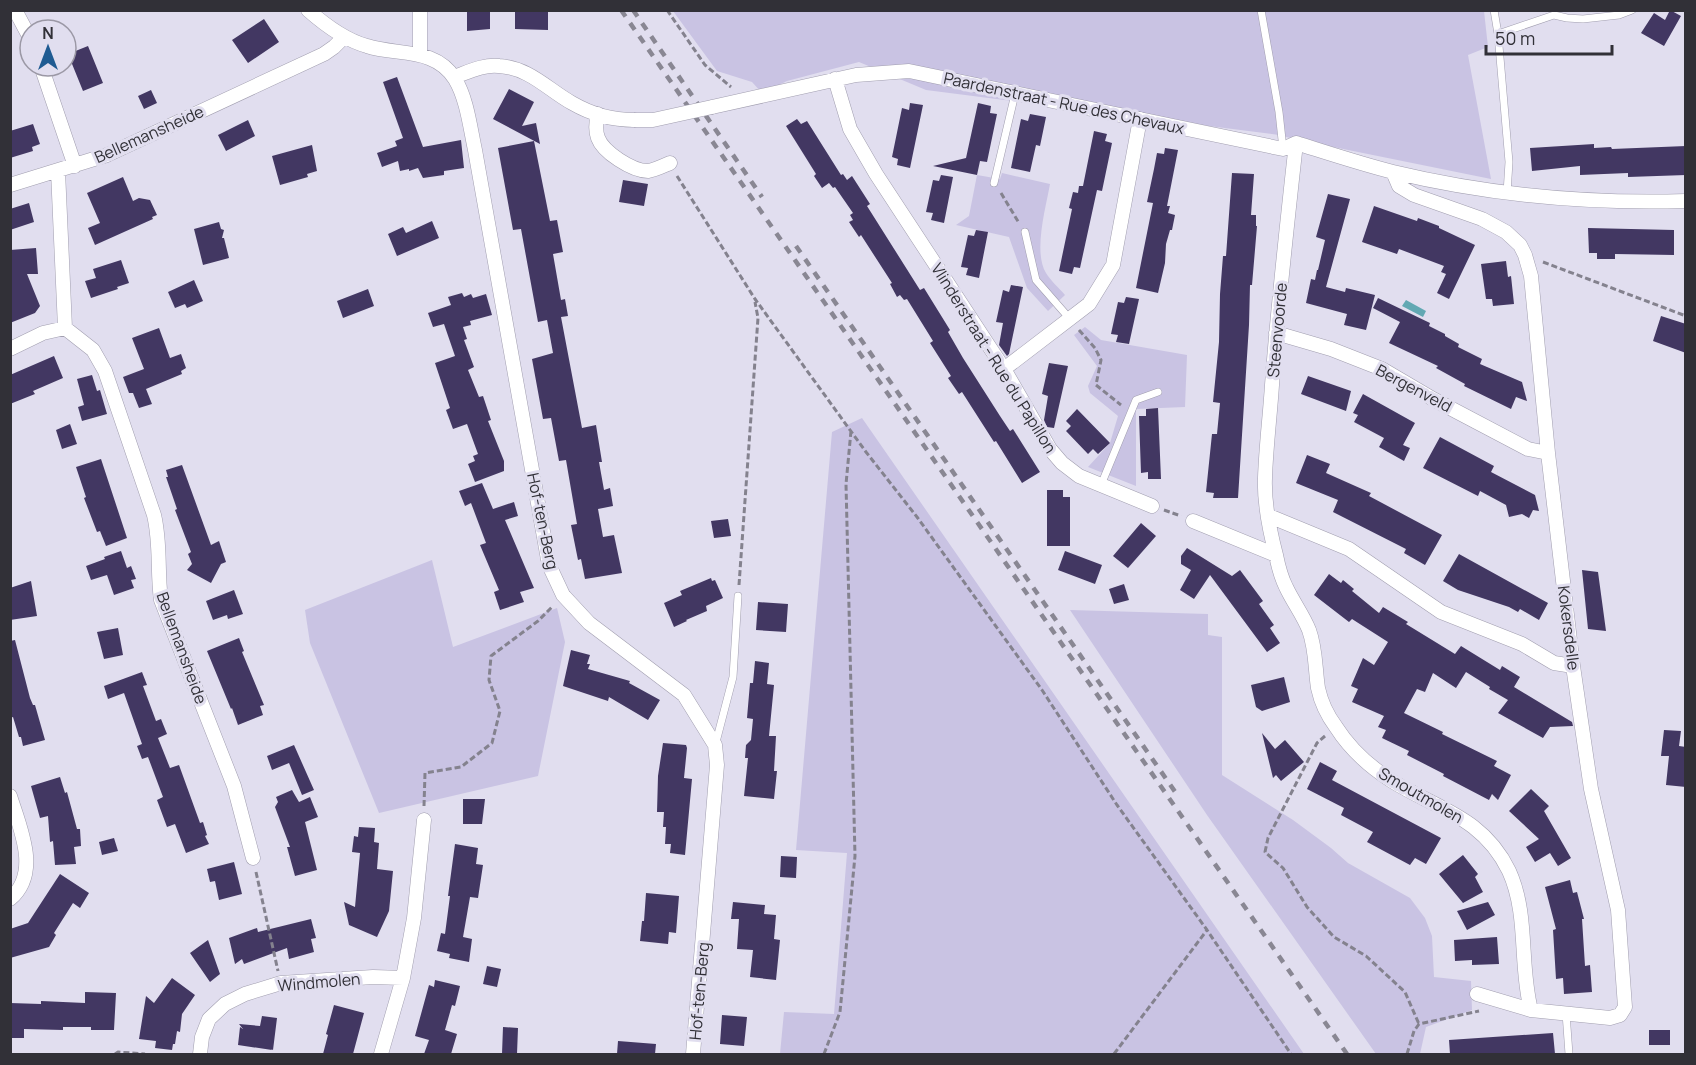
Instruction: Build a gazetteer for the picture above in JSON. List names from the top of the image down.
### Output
{
  "streets": {
    "street": [
      "Paardenstraat - Rue des Chevaux",
      "Bellemansheide",
      "Steenvoorde",
      "Vlinderstraat - Rue du Papillon",
      "Bergenveld",
      "Hof-ten-Berg",
      "Kokersdelle",
      "Smoutmolen",
      "Windmolen"
    ]
  },
  "crossings": [
    ["Paardenstraat - Rue des Chevaux", "Steenvoorde"],
    ["Paardenstraat - Rue des Chevaux", "Vlinderstraat - Rue du Papillon"],
    ["Paardenstraat - Rue des Chevaux", "Hof-ten-Berg"],
    ["Paardenstraat - Rue des Chevaux", "Kokersdelle"],
    ["Bellemansheide", "Hof-ten-Berg"],
    ["Steenvoorde", "Bergenveld"],
    ["Steenvoorde", "Smoutmolen"],
    ["Bergenveld", "Kokersdelle"],
    ["Kokersdelle", "Smoutmolen"]
  ],
  "scale_bar": "50 m",
  "north": "top"
}
